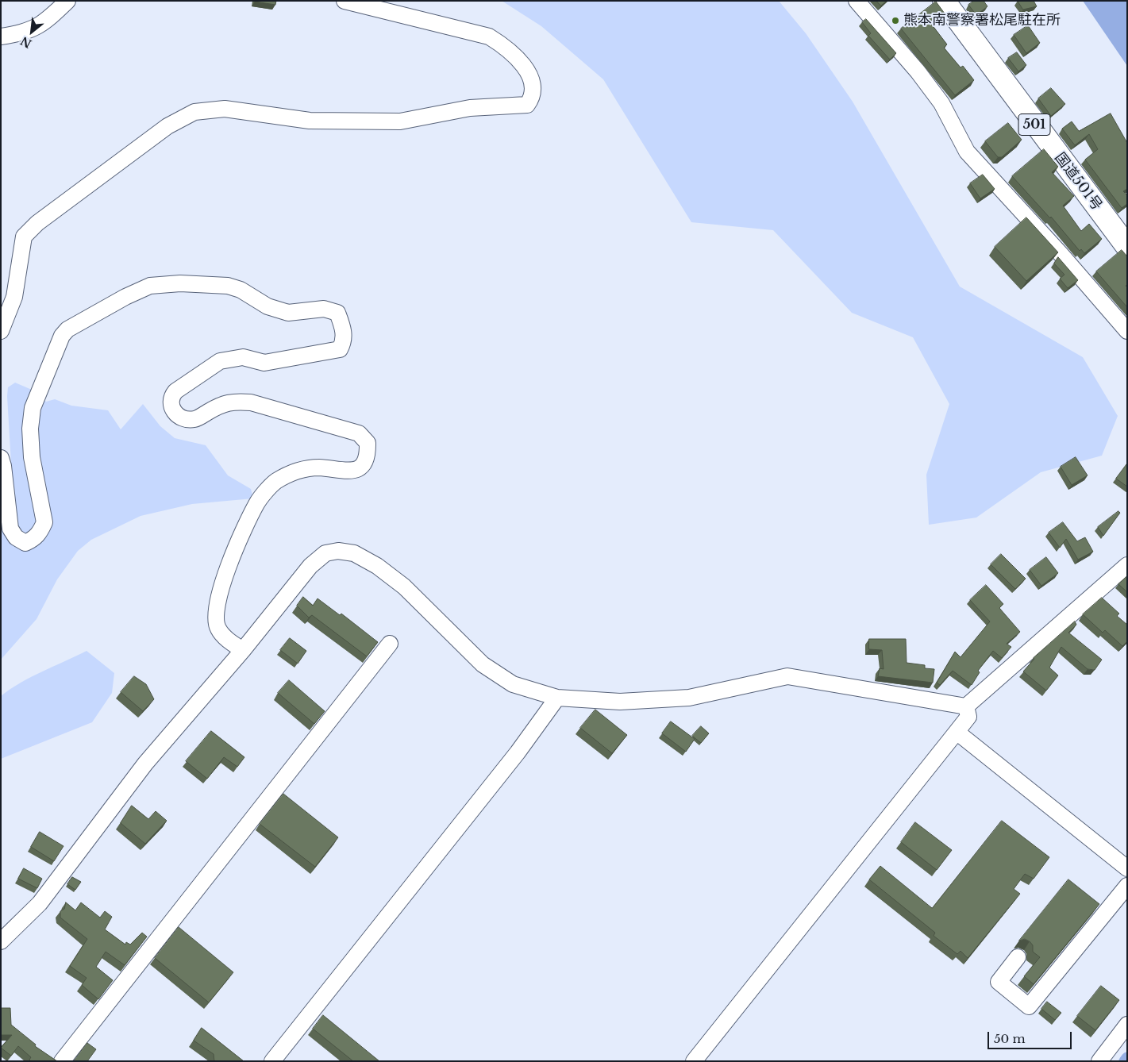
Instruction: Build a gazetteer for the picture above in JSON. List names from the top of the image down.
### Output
{
  "streets": {
    "highway": ["501", "国道501号"]
  },
  "places": ["熊本南警察署松尾駐在所"],
  "scale_bar": "50 m",
  "north": "bottom left"
}
